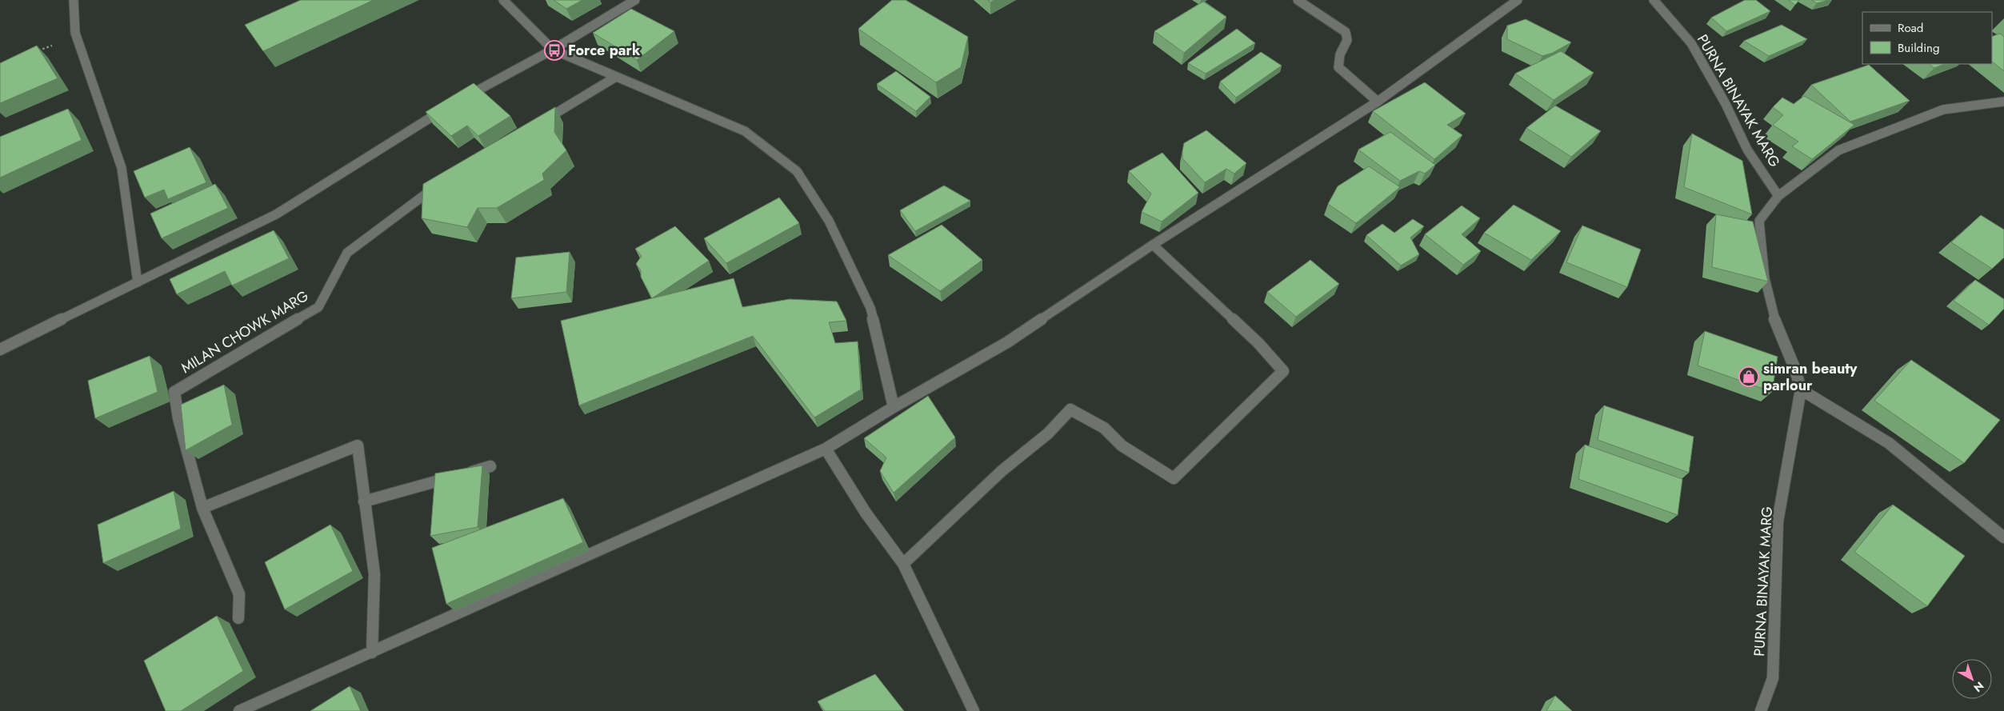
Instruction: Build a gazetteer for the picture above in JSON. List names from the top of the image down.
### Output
{
  "streets": {
    "street": ["PURNA BINAYAK MARG", "MILAN CHOWK MARG"]
  },
  "places": {
    "bus stop": ["Force park"],
    "shop": ["simran beauty parlour"]
  },
  "legend": ["Road", "Building"],
  "north": "bottom right"
}
